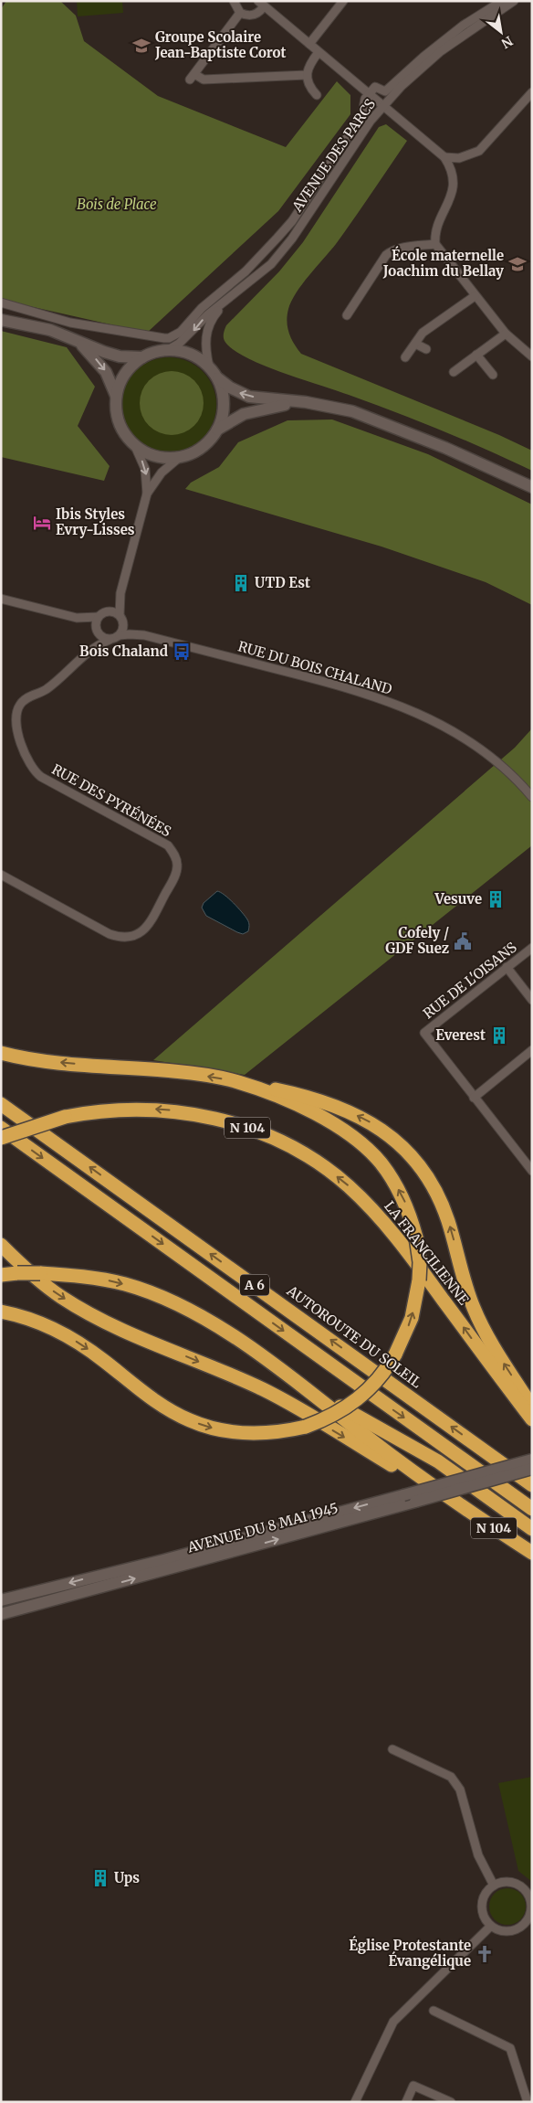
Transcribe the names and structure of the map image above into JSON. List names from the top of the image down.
{
  "streets": {
    "highway": [
      "N 104",
      "LA FRANCILIENNE",
      "A 6",
      "AUTOROUTE DU SOLEIL"
    ],
    "main road": ["AVENUE DU 8 MAI 1945"],
    "street": [
      "AVENUE DES PARCS",
      "RUE DU BOIS CHALAND",
      "RUE DES PYRÉNÉES",
      "RUE DE L'OISANS"
    ]
  },
  "parks": ["Bois de Place"],
  "places": {
    "school or university": ["Groupe Scolaire Jean-Baptiste Corot", "École maternelle Joachim du Bellay"],
    "hotel": ["Ibis Styles Evry-Lisses"],
    "building": [
      "UTD Est",
      "Vesuve",
      "Everest",
      "Ups"
    ],
    "bus stop": ["Bois Chaland"],
    "public building": ["Cofely / GDF Suez"],
    "church": ["Église Protestante Évangélique"]
  },
  "north": "bottom right"
}
